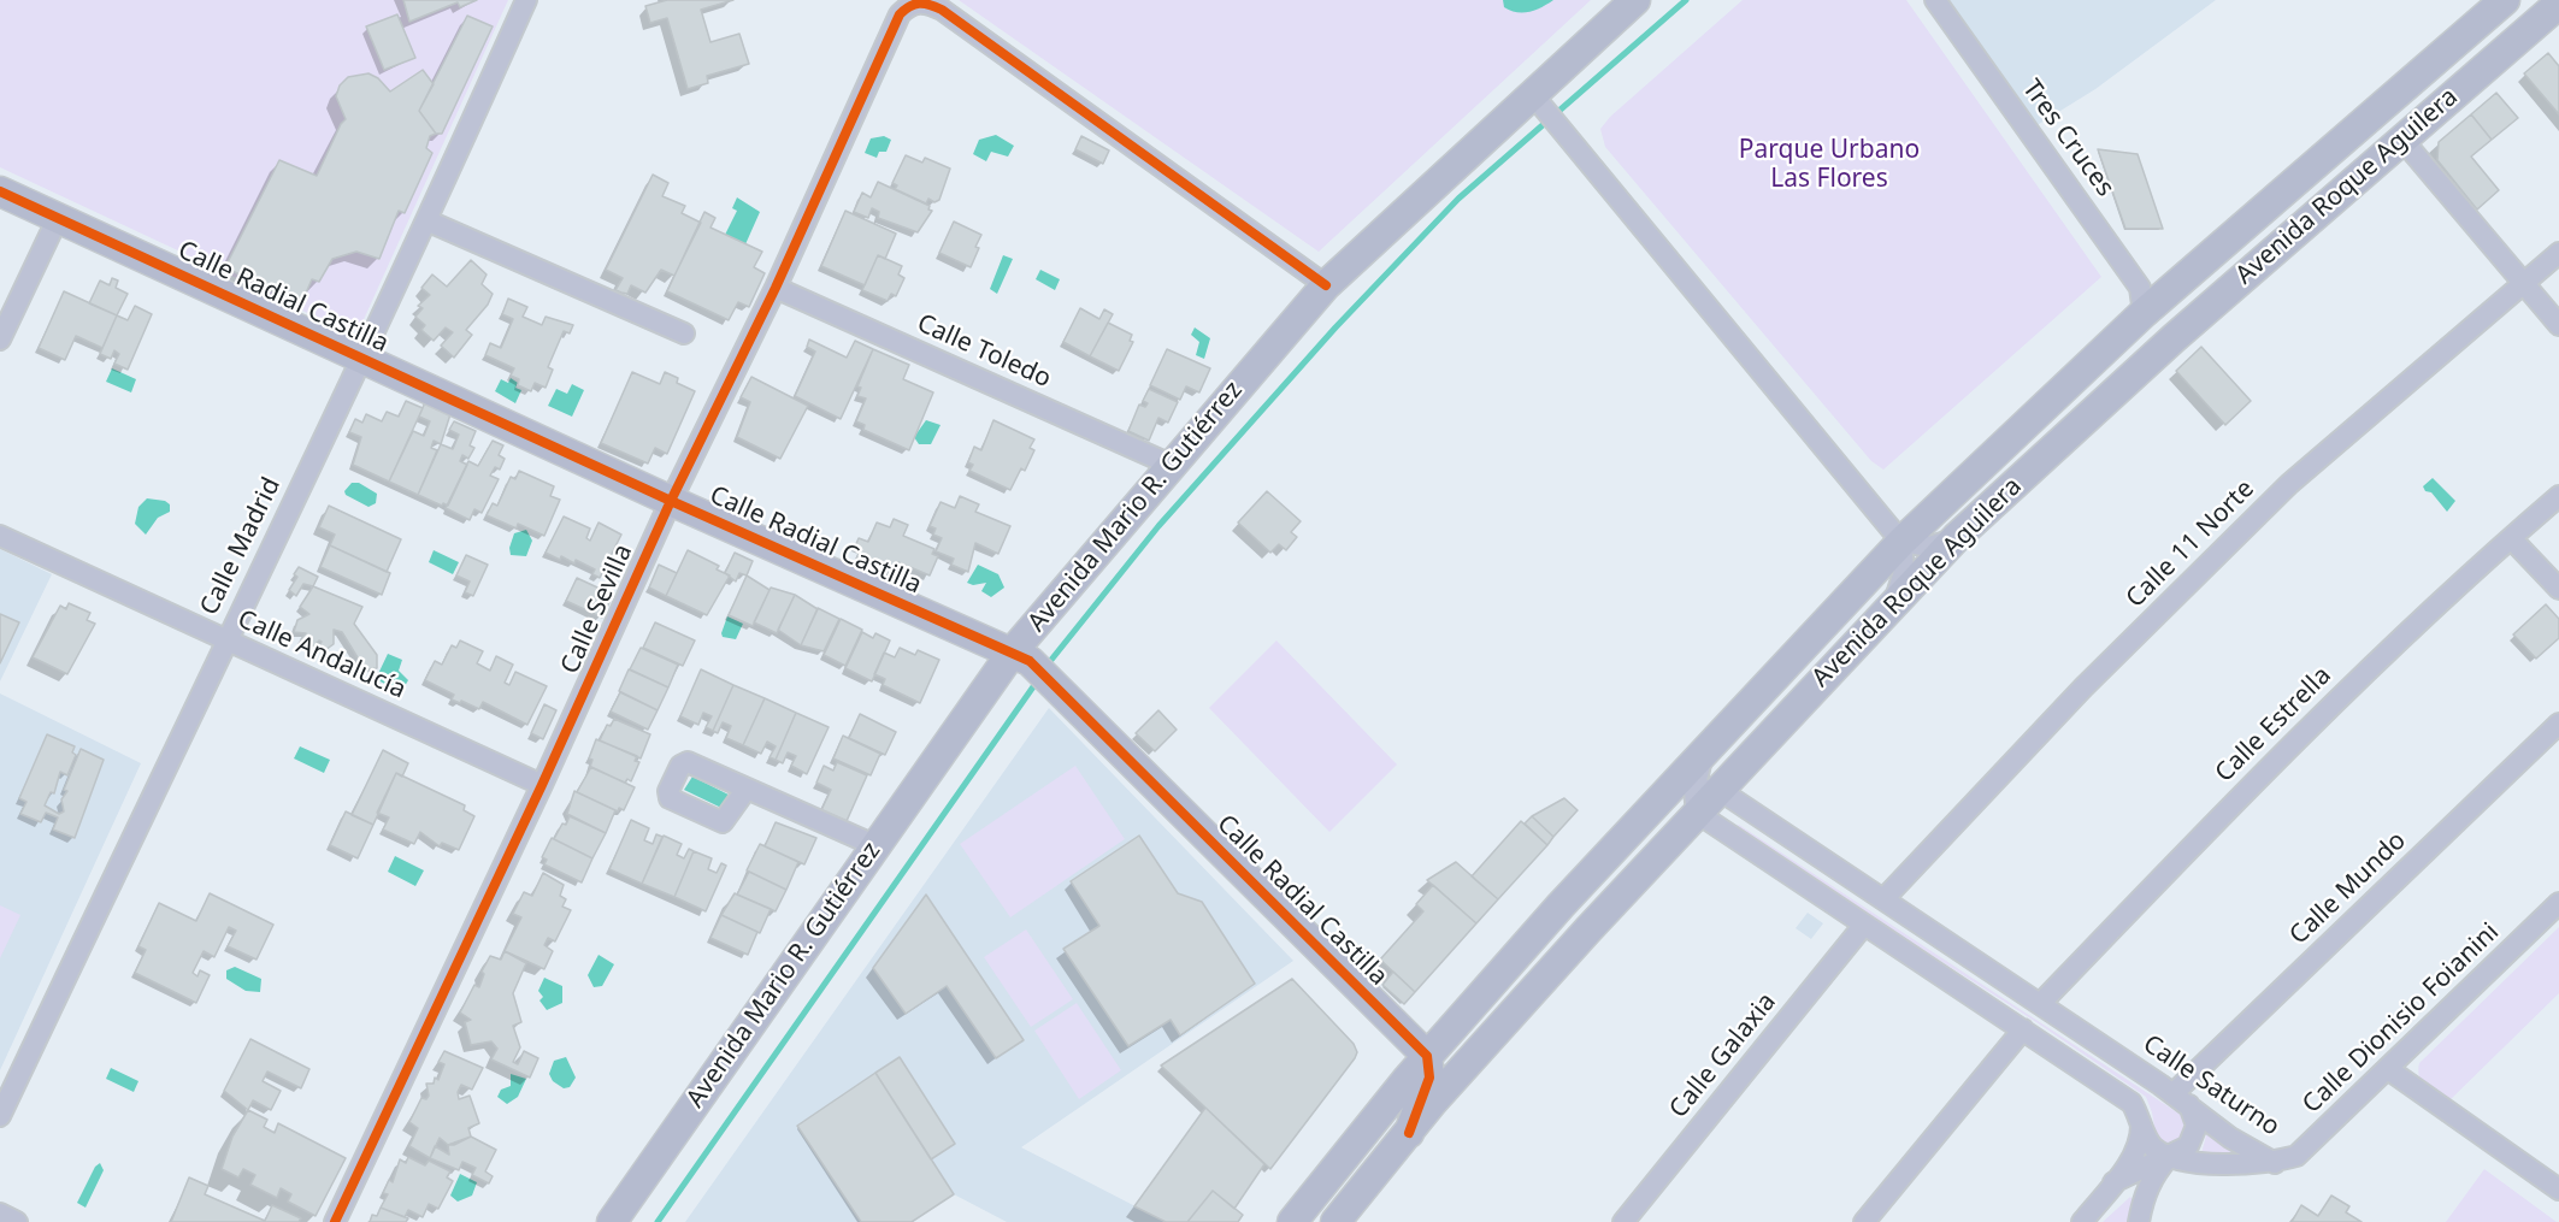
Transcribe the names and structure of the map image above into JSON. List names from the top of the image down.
{
  "streets": {
    "street": [
      "Tres Cruces",
      "Avenida Roque Aguilera",
      "Calle Radial Castilla",
      "Calle Toledo",
      "Avenida Mario R. Gutiérrez",
      "Calle 11 Norte",
      "Calle Madrid",
      "Calle Sevilla",
      "Calle Andalucía",
      "Calle Estrella",
      "Calle Mundo",
      "Calle Dionisio Foianini",
      "Calle Galaxia",
      "Calle Saturno"
    ]
  },
  "crossings": [
    ["Tres Cruces", "Avenida Roque Aguilera"],
    ["Avenida Roque Aguilera", "Calle Radial Castilla"],
    ["Avenida Roque Aguilera", "Calle Saturno"],
    ["Calle Radial Castilla", "Avenida Mario R. Gutiérrez"],
    ["Calle Radial Castilla", "Calle Madrid"],
    ["Calle Radial Castilla", "Calle Sevilla"],
    ["Calle Toledo", "Avenida Mario R. Gutiérrez"],
    ["Calle Toledo", "Calle Sevilla"],
    ["Avenida Mario R. Gutiérrez", "Calle Sevilla"],
    ["Calle 11 Norte", "Calle Saturno"],
    ["Calle Madrid", "Calle Andalucía"],
    ["Calle Sevilla", "Calle Andalucía"],
    ["Calle Estrella", "Calle Saturno"],
    ["Calle Mundo", "Calle Saturno"],
    ["Calle Dionisio Foianini", "Calle Saturno"]
  ],
  "parks": ["Parque Urbano Las Flores"]
}
